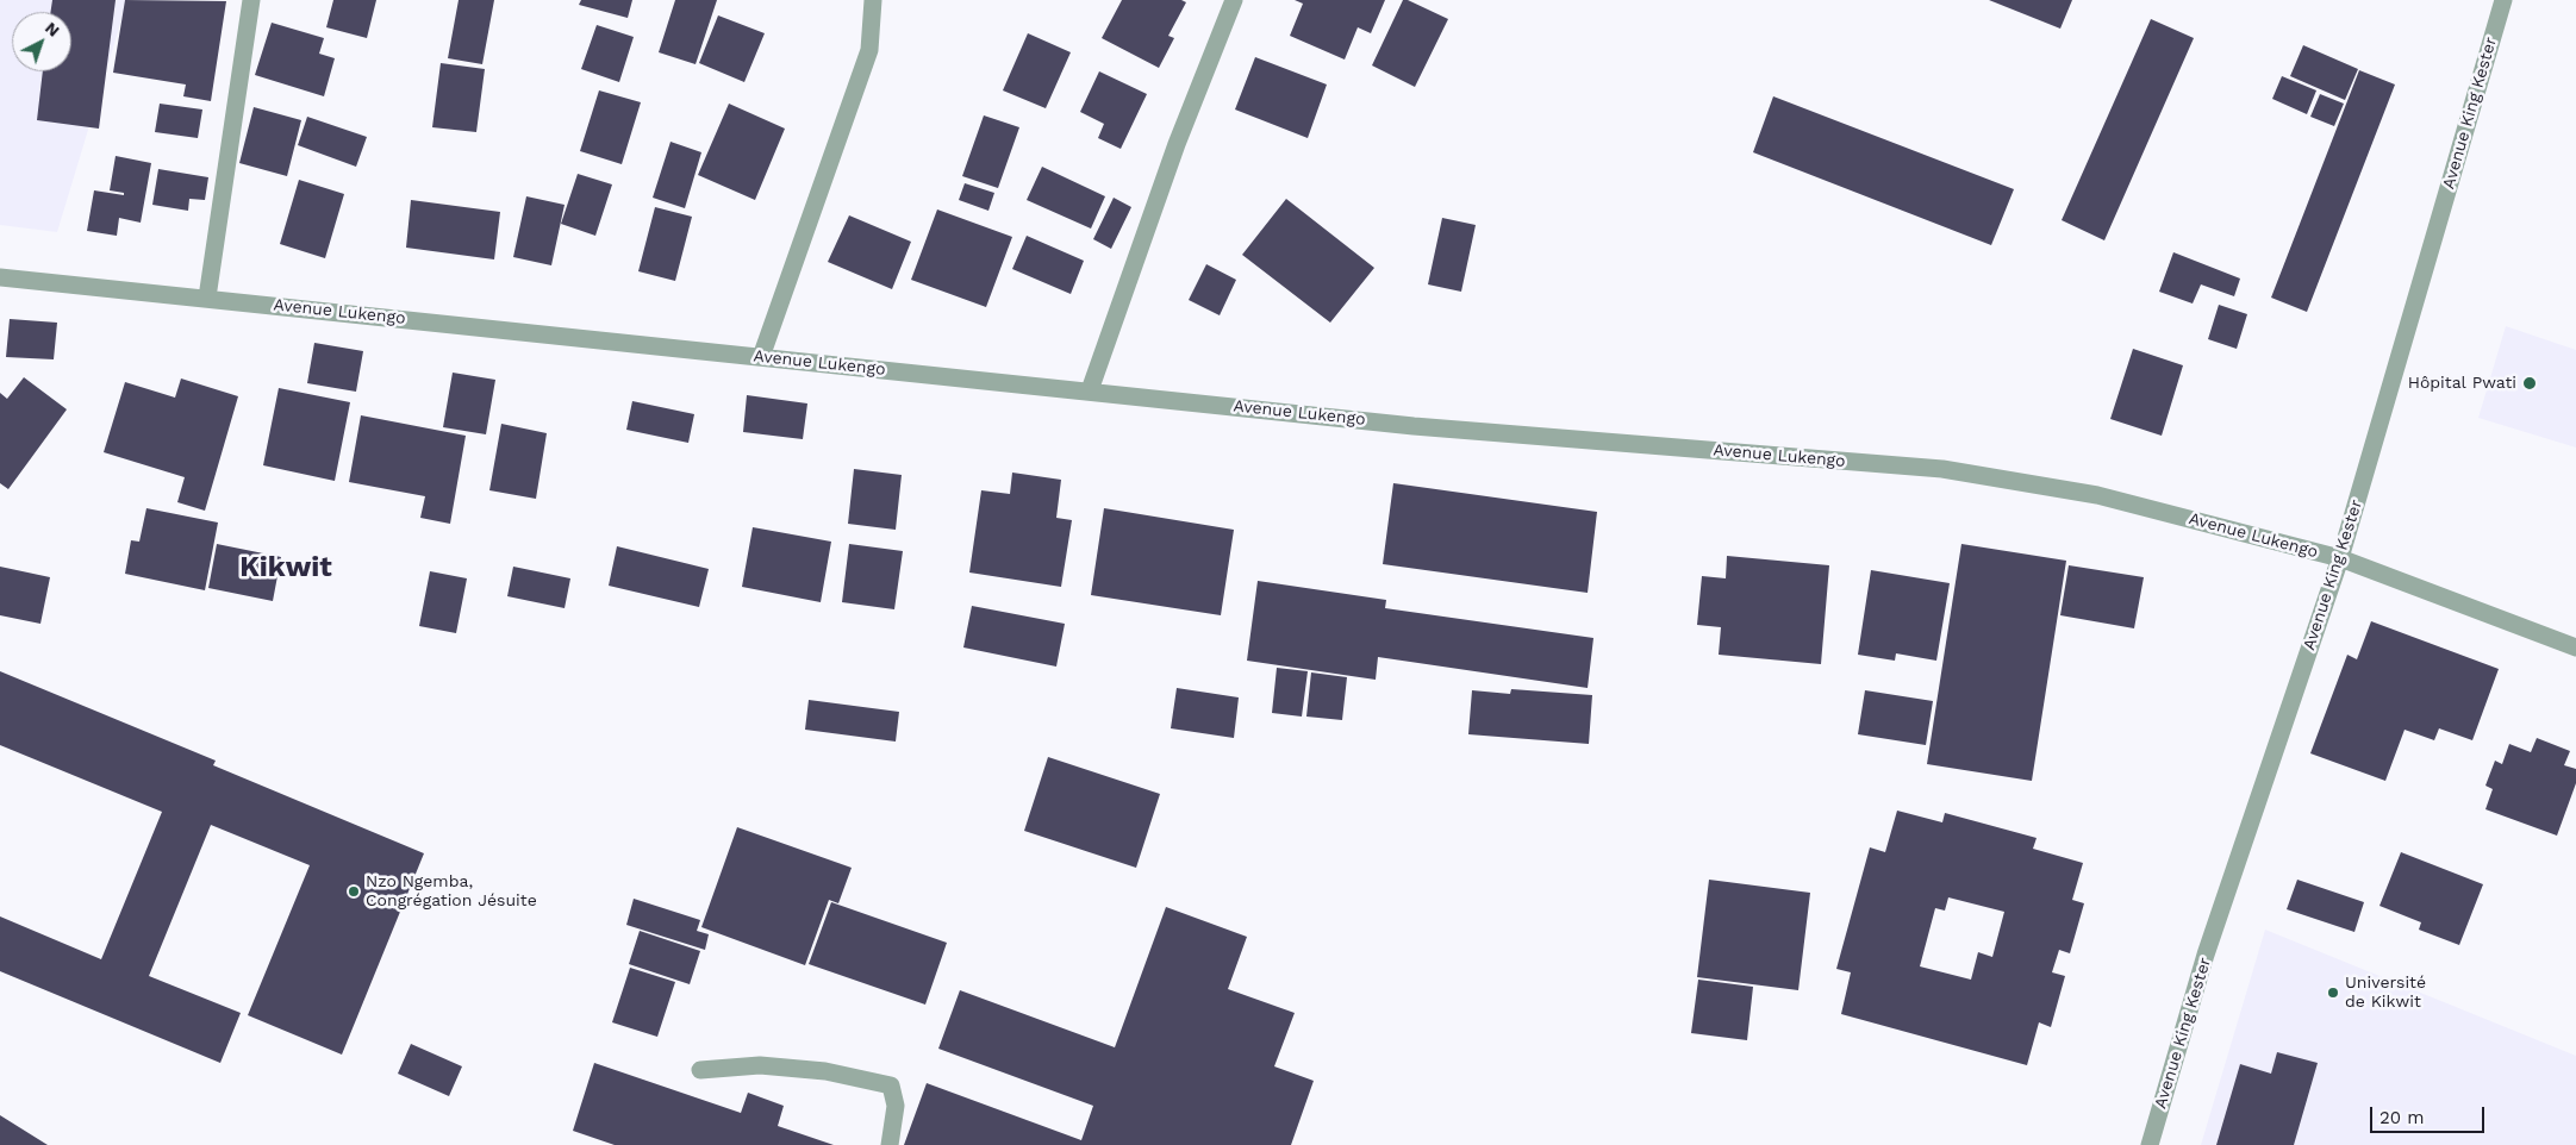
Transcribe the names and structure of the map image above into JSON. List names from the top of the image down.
{
  "streets": {
    "street": ["Avenue King Kester", "Avenue Lukengo"]
  },
  "crossings": [
    ["Avenue King Kester", "Avenue Lukengo"]
  ],
  "districts": ["Kikwit"],
  "places": ["Hôpital Pwati", "Nzo Ngemba, Congrégation Jésuite", "Université de Kikwit"],
  "scale_bar": "20 m",
  "north": "top right"
}
